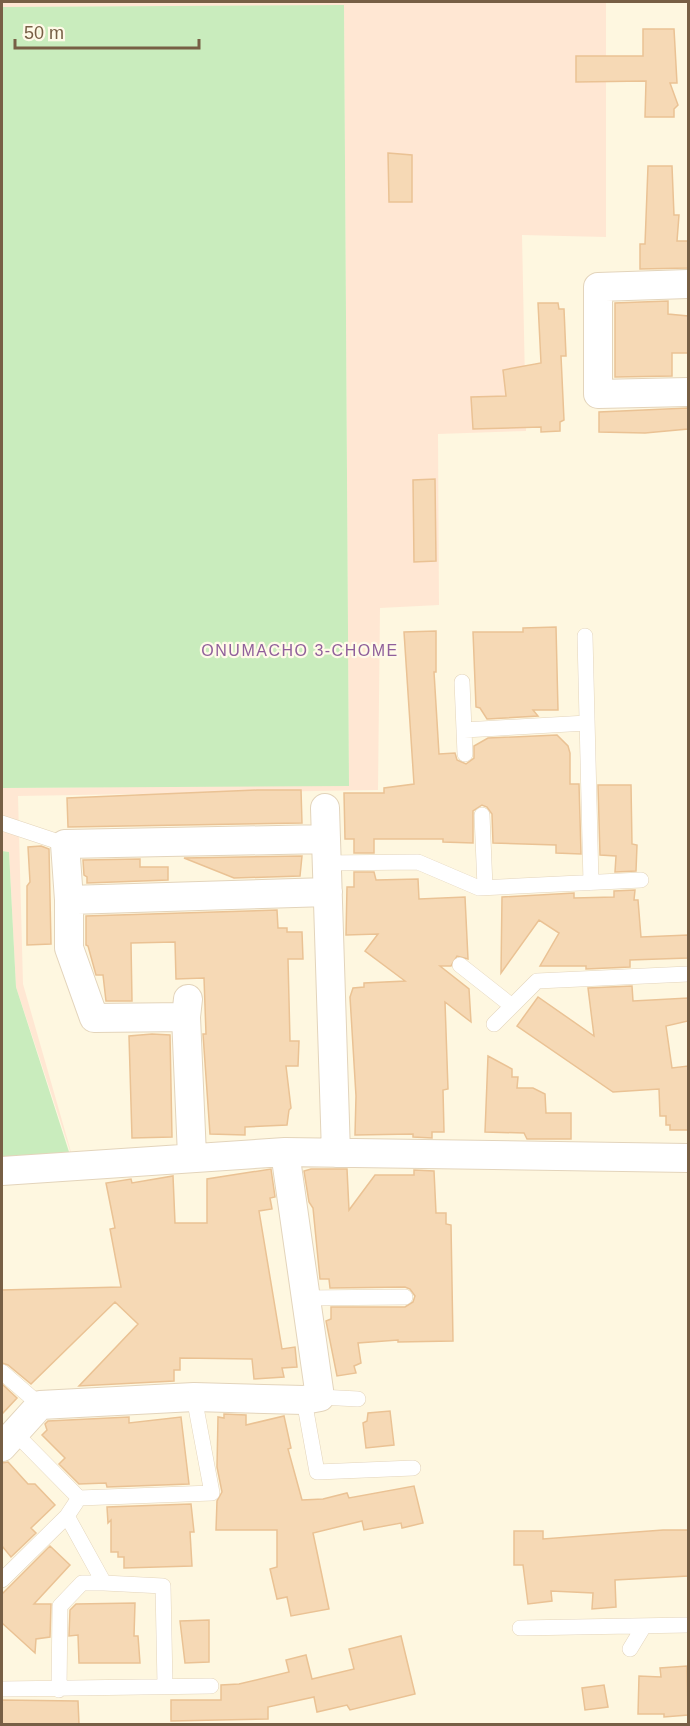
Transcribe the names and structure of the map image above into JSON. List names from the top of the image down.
{
  "districts": ["ONUMACHO 3-CHOME"],
  "scale_bar": "50 m"
}
